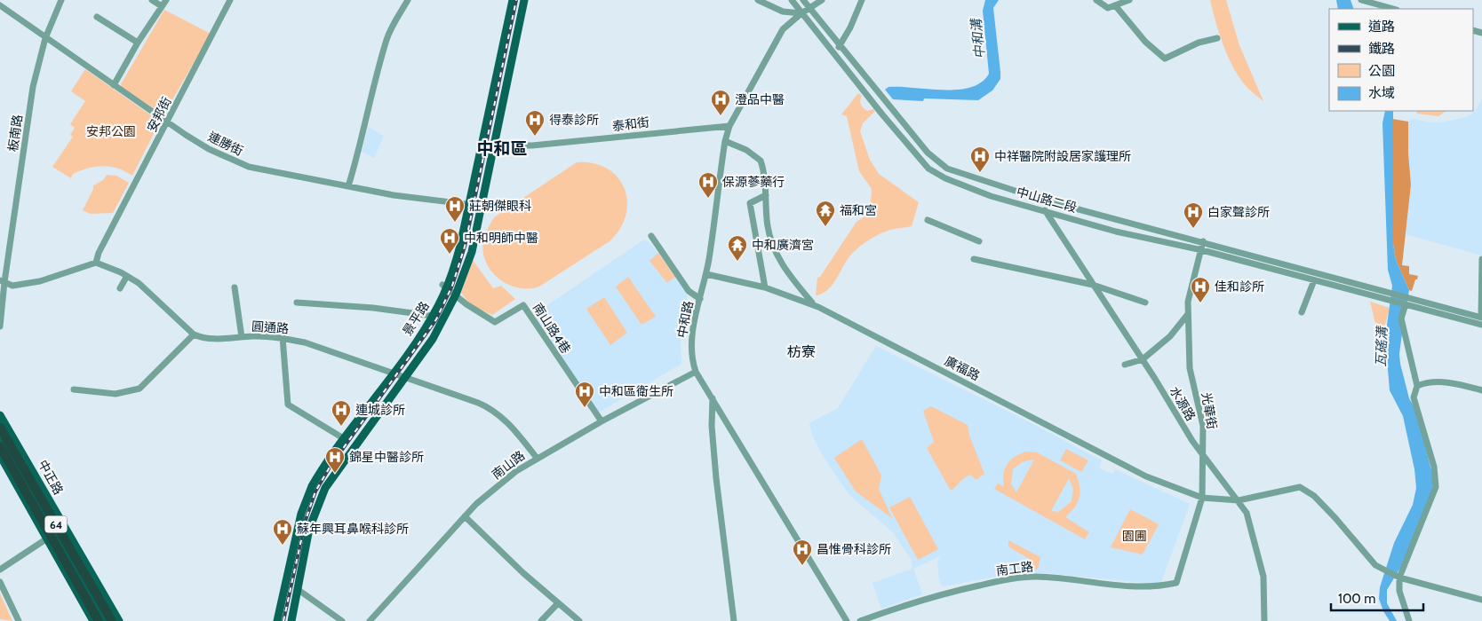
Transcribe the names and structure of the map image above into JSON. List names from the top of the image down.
{
  "streets": {
    "highway": ["64"],
    "main road": ["景平路", "中正路"],
    "street": [
      "安邦街",
      "泰和街",
      "板南路",
      "連勝街",
      "中山路二段",
      "中和路",
      "圓通路",
      "南山路4巷",
      "廣福路",
      "水源路",
      "光華街",
      "南山路",
      "南工路"
    ]
  },
  "crossings": [
    ["安邦街", "連勝街"],
    ["泰和街", "景平路"],
    ["泰和街", "中和路"],
    ["板南路", "連勝街"],
    ["連勝街", "景平路"],
    ["中山路二段", "中和路"],
    ["中山路二段", "水源路"],
    ["中山路二段", "光華街"],
    ["景平路", "圓通路"],
    ["景平路", "南山路4巷"],
    ["中和路", "廣福路"],
    ["中和路", "南山路"],
    ["圓通路", "南山路"],
    ["南山路4巷", "南山路"],
    ["廣福路", "水源路"],
    ["廣福路", "光華街"],
    ["水源路", "光華街"],
    ["光華街", "南工路"]
  ],
  "districts": ["中和區", "枋寮"],
  "water": ["中和溝", "瓦磘溝"],
  "parks": ["安邦公園", "園圃"],
  "places": {
    "hospital": [
      "澄品中醫",
      "得泰診所",
      "中祥醫院附設居家護理所",
      "保源蔘藥行",
      "莊朝傑眼科",
      "白家聲診所",
      "中和明師中醫",
      "佳和診所",
      "中和區衛生所",
      "連城診所",
      "錦星中醫診所",
      "蘇年興耳鼻喉科診所",
      "昌惟骨科診所"
    ],
    "temple": ["福和宮", "中和廣濟宮"]
  },
  "legend": [
    "道路",
    "鐵路",
    "公園",
    "水域"
  ],
  "scale_bar": "100 m"
}
